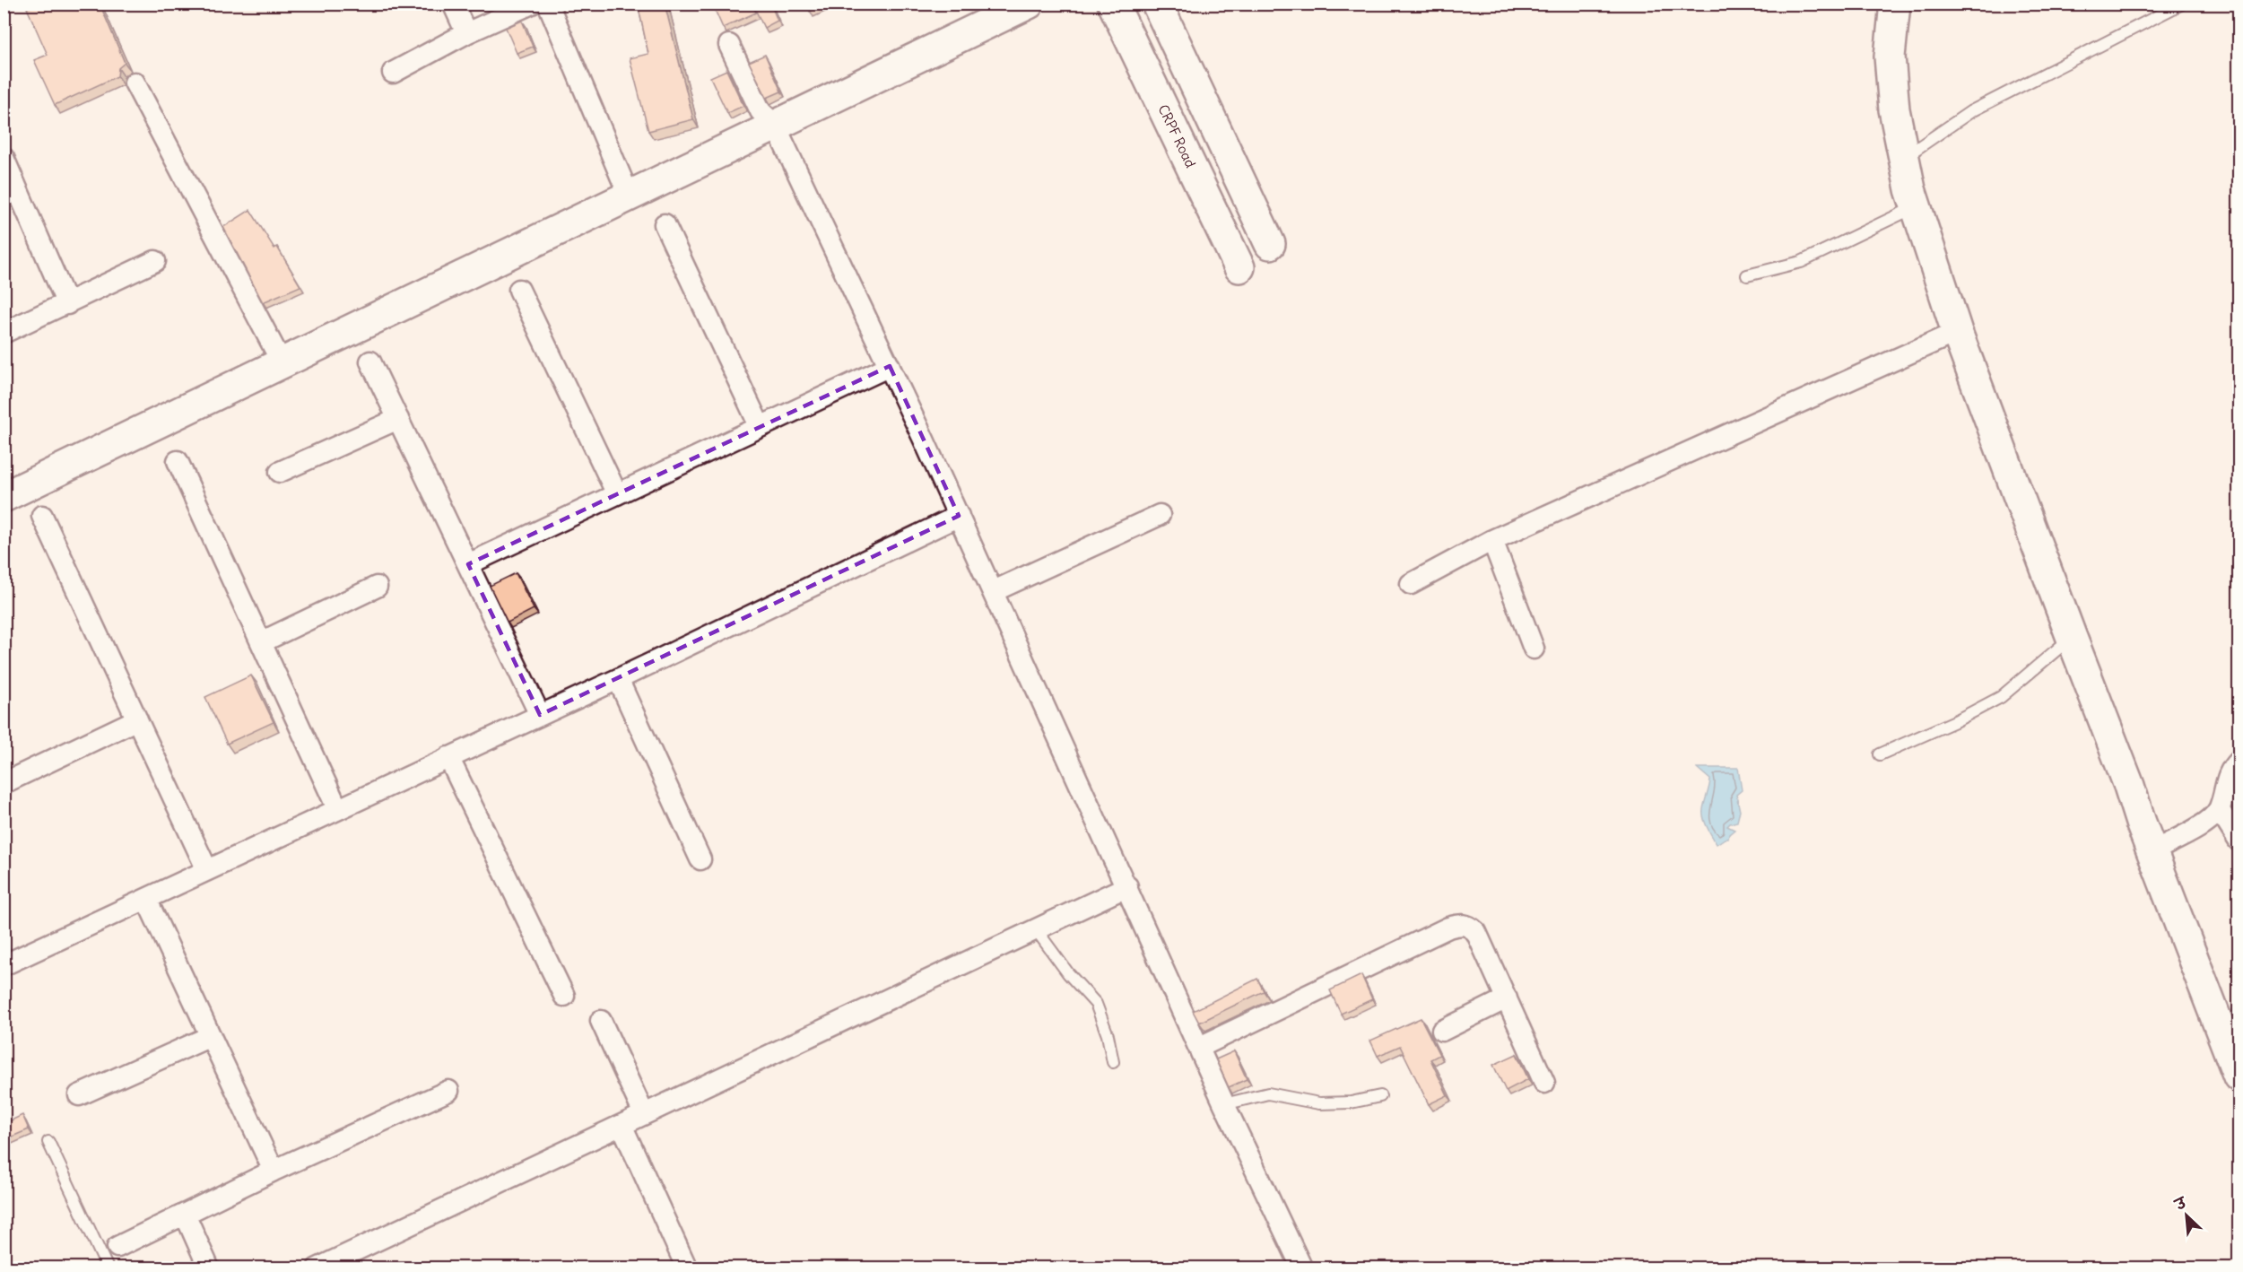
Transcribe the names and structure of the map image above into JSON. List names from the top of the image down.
{
  "streets": {
    "street": ["CRPF Road"]
  },
  "north": "top left"
}
